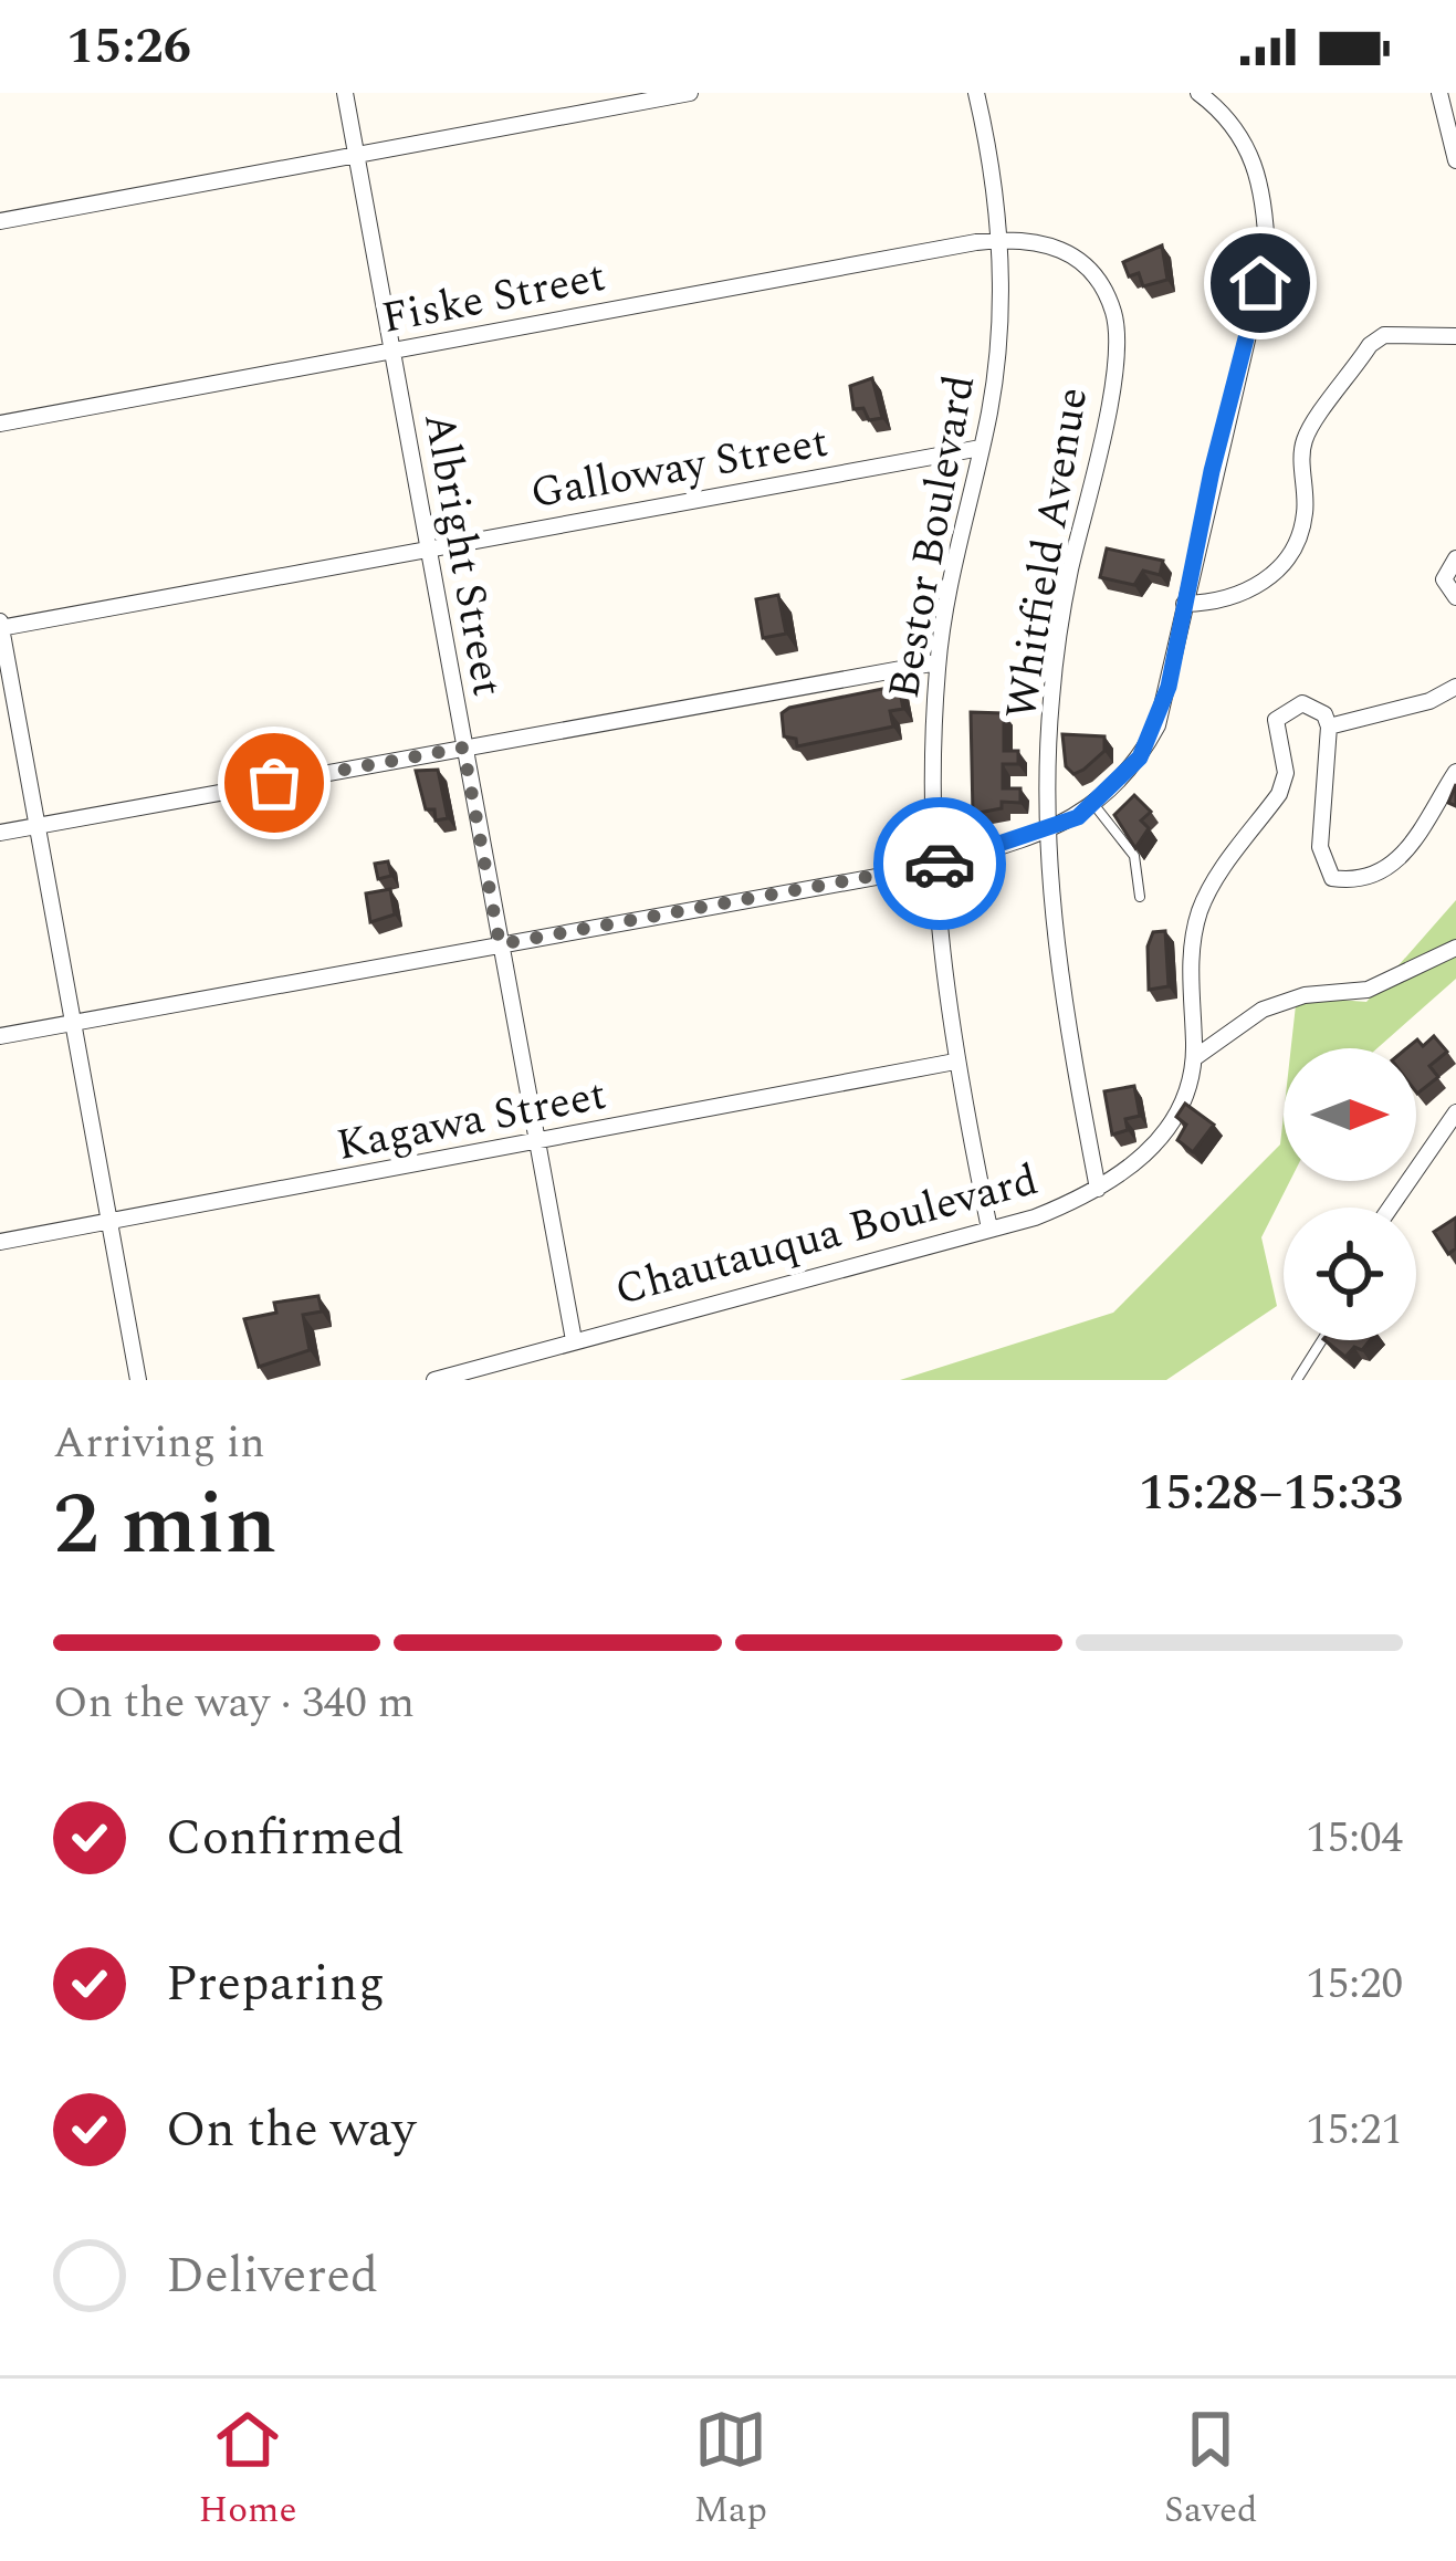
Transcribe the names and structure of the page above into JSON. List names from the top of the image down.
{
  "streets": {
    "street": [
      "Fiske Street",
      "Galloway Street",
      "Bestor Boulevard",
      "Whitfield Avenue",
      "Albright Street",
      "Kagawa Street",
      "Chautauqua Boulevard"
    ]
  },
  "crossings": [
    ["Fiske Street", "Bestor Boulevard"],
    ["Fiske Street", "Whitfield Avenue"],
    ["Fiske Street", "Albright Street"],
    ["Galloway Street", "Bestor Boulevard"],
    ["Galloway Street", "Albright Street"],
    ["Bestor Boulevard", "Whitfield Avenue"],
    ["Bestor Boulevard", "Kagawa Street"],
    ["Bestor Boulevard", "Chautauqua Boulevard"],
    ["Whitfield Avenue", "Chautauqua Boulevard"],
    ["Albright Street", "Kagawa Street"],
    ["Albright Street", "Chautauqua Boulevard"]
  ],
  "north": "right",
  "page": {
    "status": "15:26",
    "heading": ["2 min", "Arriving in", "15:28–15:33"],
    "bar": "On the way · 340 m",
    "list": [
      ["Confirmed", "15:04"],
      ["Preparing", "15:20"],
      ["On the way", "15:21"],
      "Delivered"
    ],
    "tabs": ["Home", "Map", "Saved"]
  }
}
